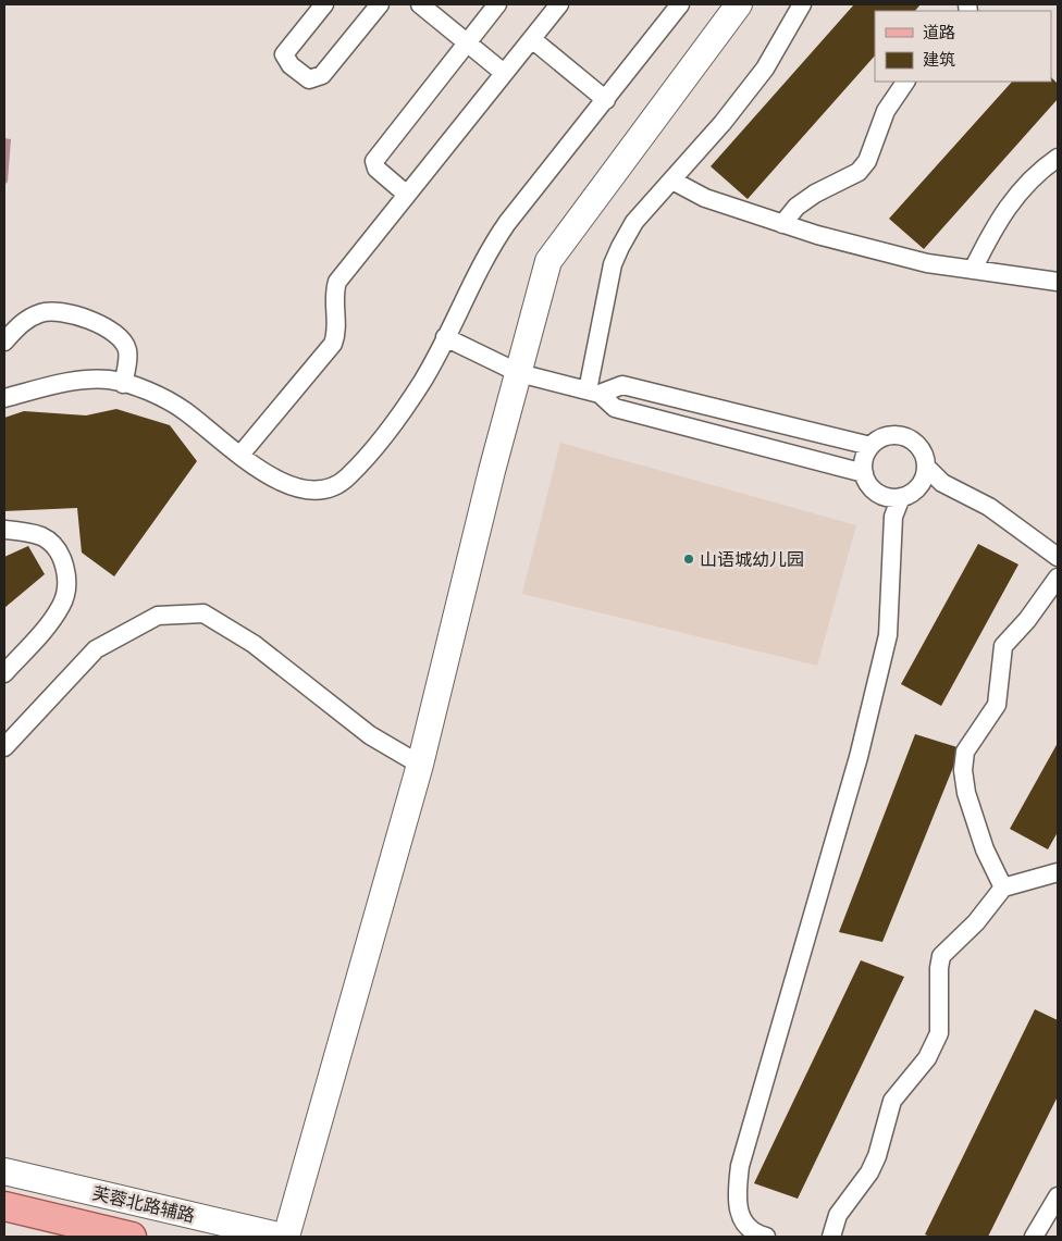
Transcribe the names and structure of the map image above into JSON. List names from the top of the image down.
{
  "streets": {
    "main road": ["芙蓉北路辅路"]
  },
  "places": ["山语城幼儿园"],
  "legend": ["道路", "建筑"]
}
